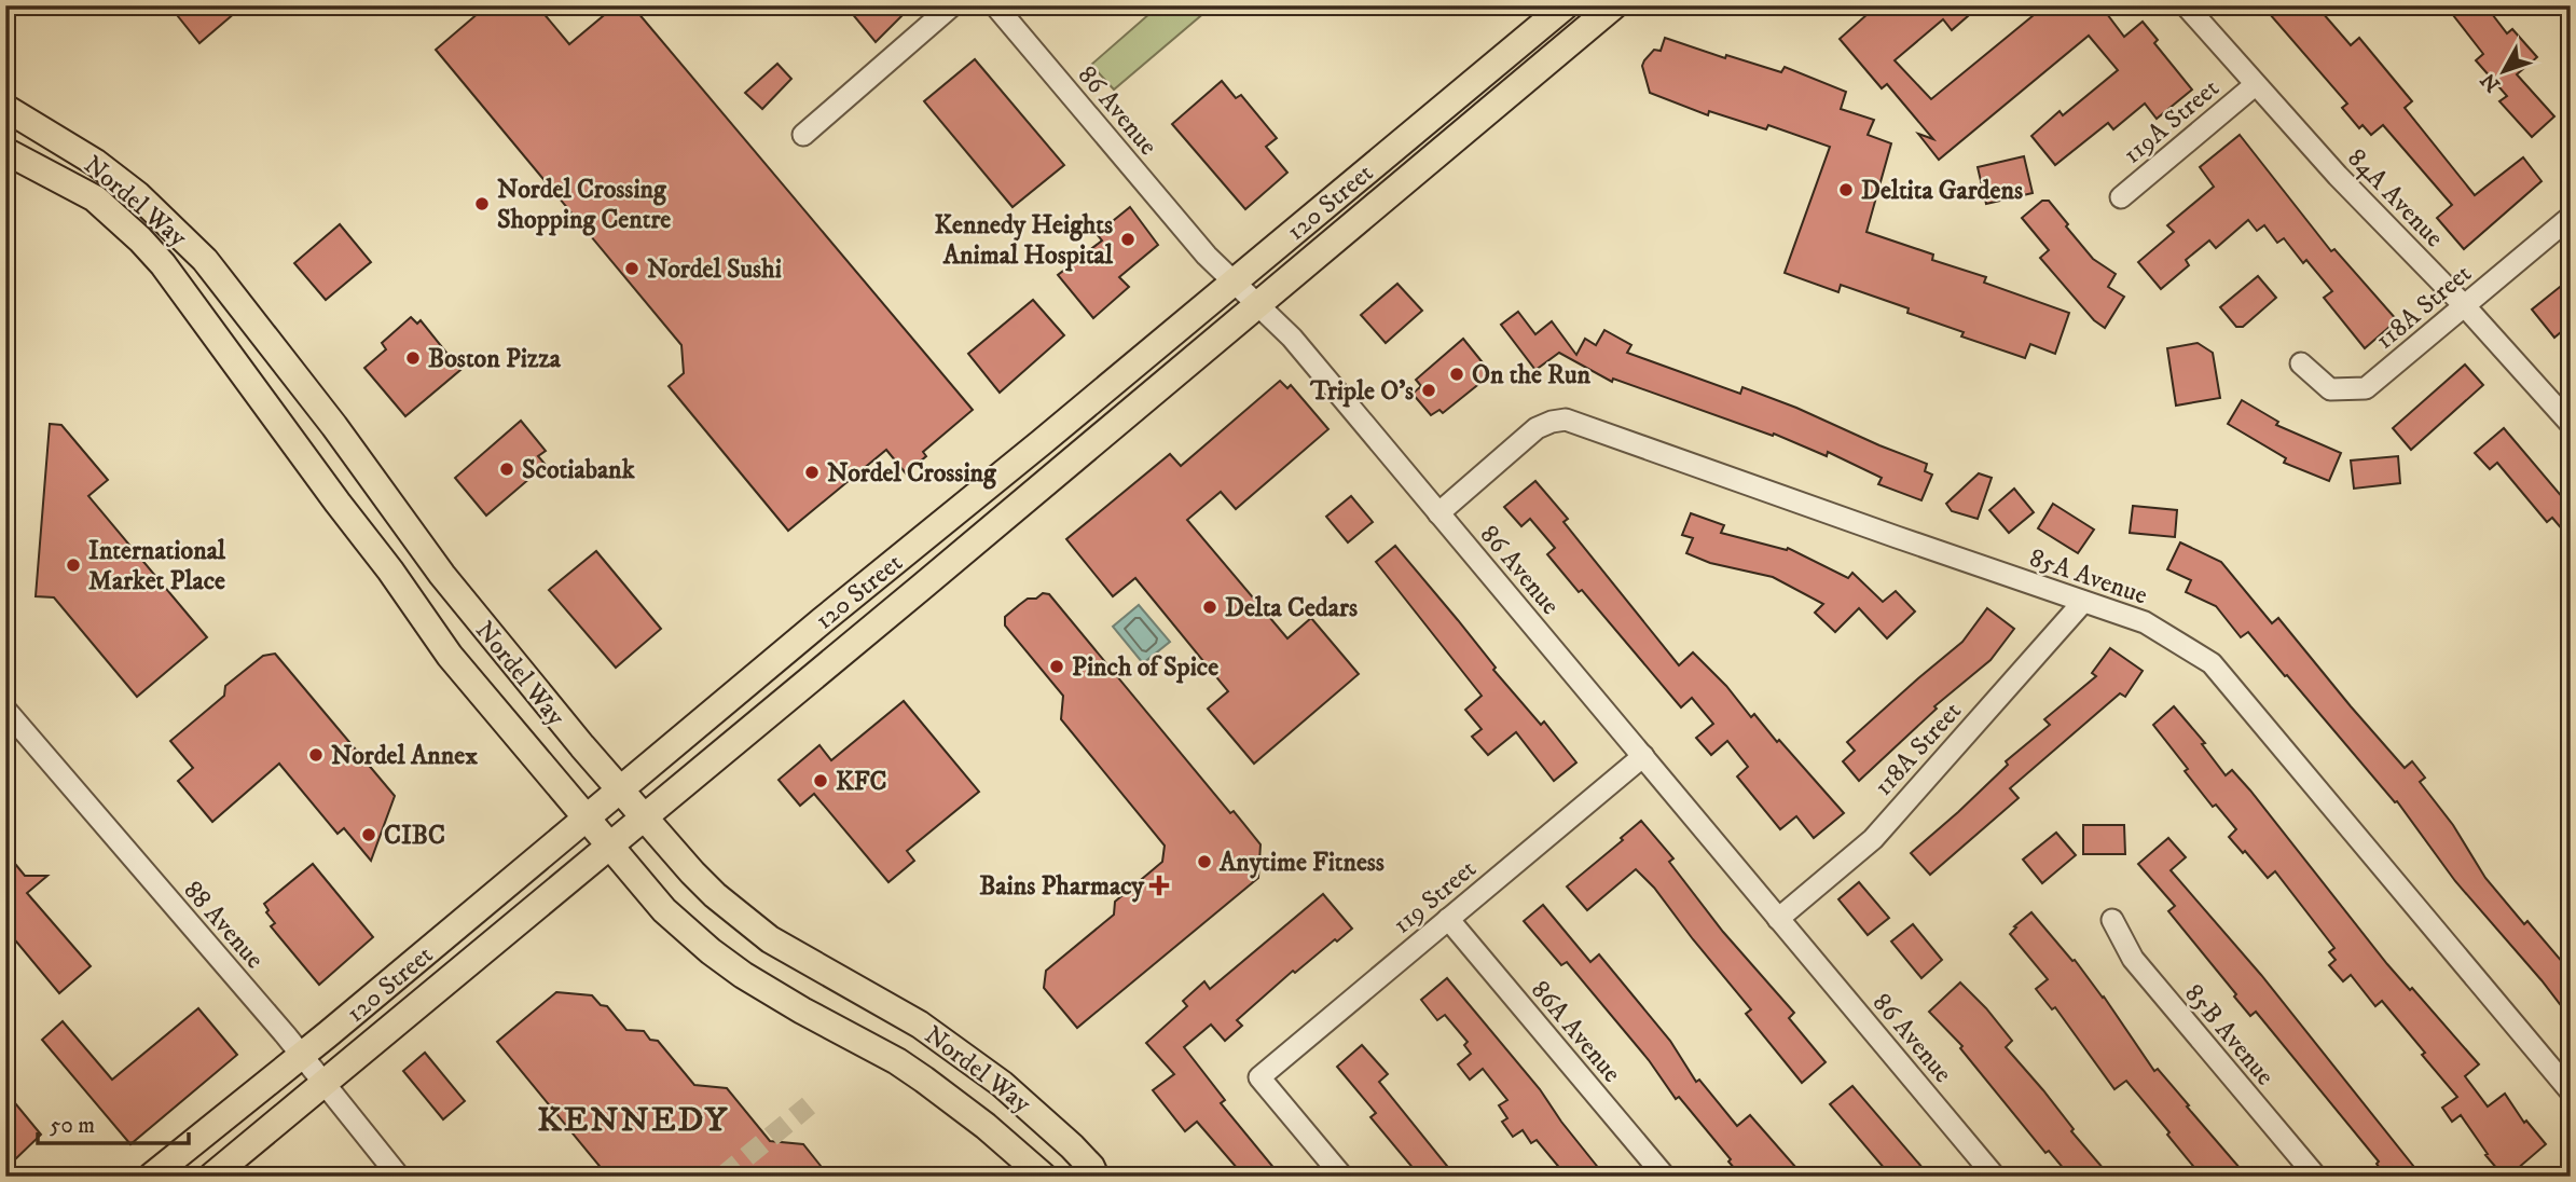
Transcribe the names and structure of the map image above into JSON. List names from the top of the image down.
{
  "streets": {
    "main road": ["Nordel Way", "120 Street"],
    "street": [
      "86 Avenue",
      "119A Street",
      "84A Avenue",
      "118A Street",
      "85A Avenue",
      "119 Street",
      "88 Avenue",
      "86A Avenue",
      "85B Avenue"
    ]
  },
  "crossings": [
    ["86 Avenue", "120 Street"],
    ["86 Avenue", "118A Street"],
    ["86 Avenue", "85A Avenue"],
    ["86 Avenue", "119 Street"],
    ["119A Street", "84A Avenue"],
    ["84A Avenue", "118A Street"],
    ["Nordel Way", "120 Street"],
    ["120 Street", "88 Avenue"],
    ["118A Street", "85A Avenue"],
    ["119 Street", "86A Avenue"]
  ],
  "districts": ["KENNEDY"],
  "places": {
    "other": [
      "Deltita Gardens",
      "Nordel Crossing Shopping Centre",
      "Kennedy Heights Animal Hospital",
      "Nordel Sushi",
      "Boston Pizza",
      "On the Run",
      "Triple O's",
      "Scotiabank",
      "Nordel Crossing",
      "International Market Place",
      "Delta Cedars",
      "Pinch of Spice",
      "Nordel Annex",
      "KFC",
      "CIBC",
      "Anytime Fitness"
    ],
    "health": ["Bains Pharmacy"]
  },
  "scale_bar": "50 m",
  "north": "bottom left"
}
